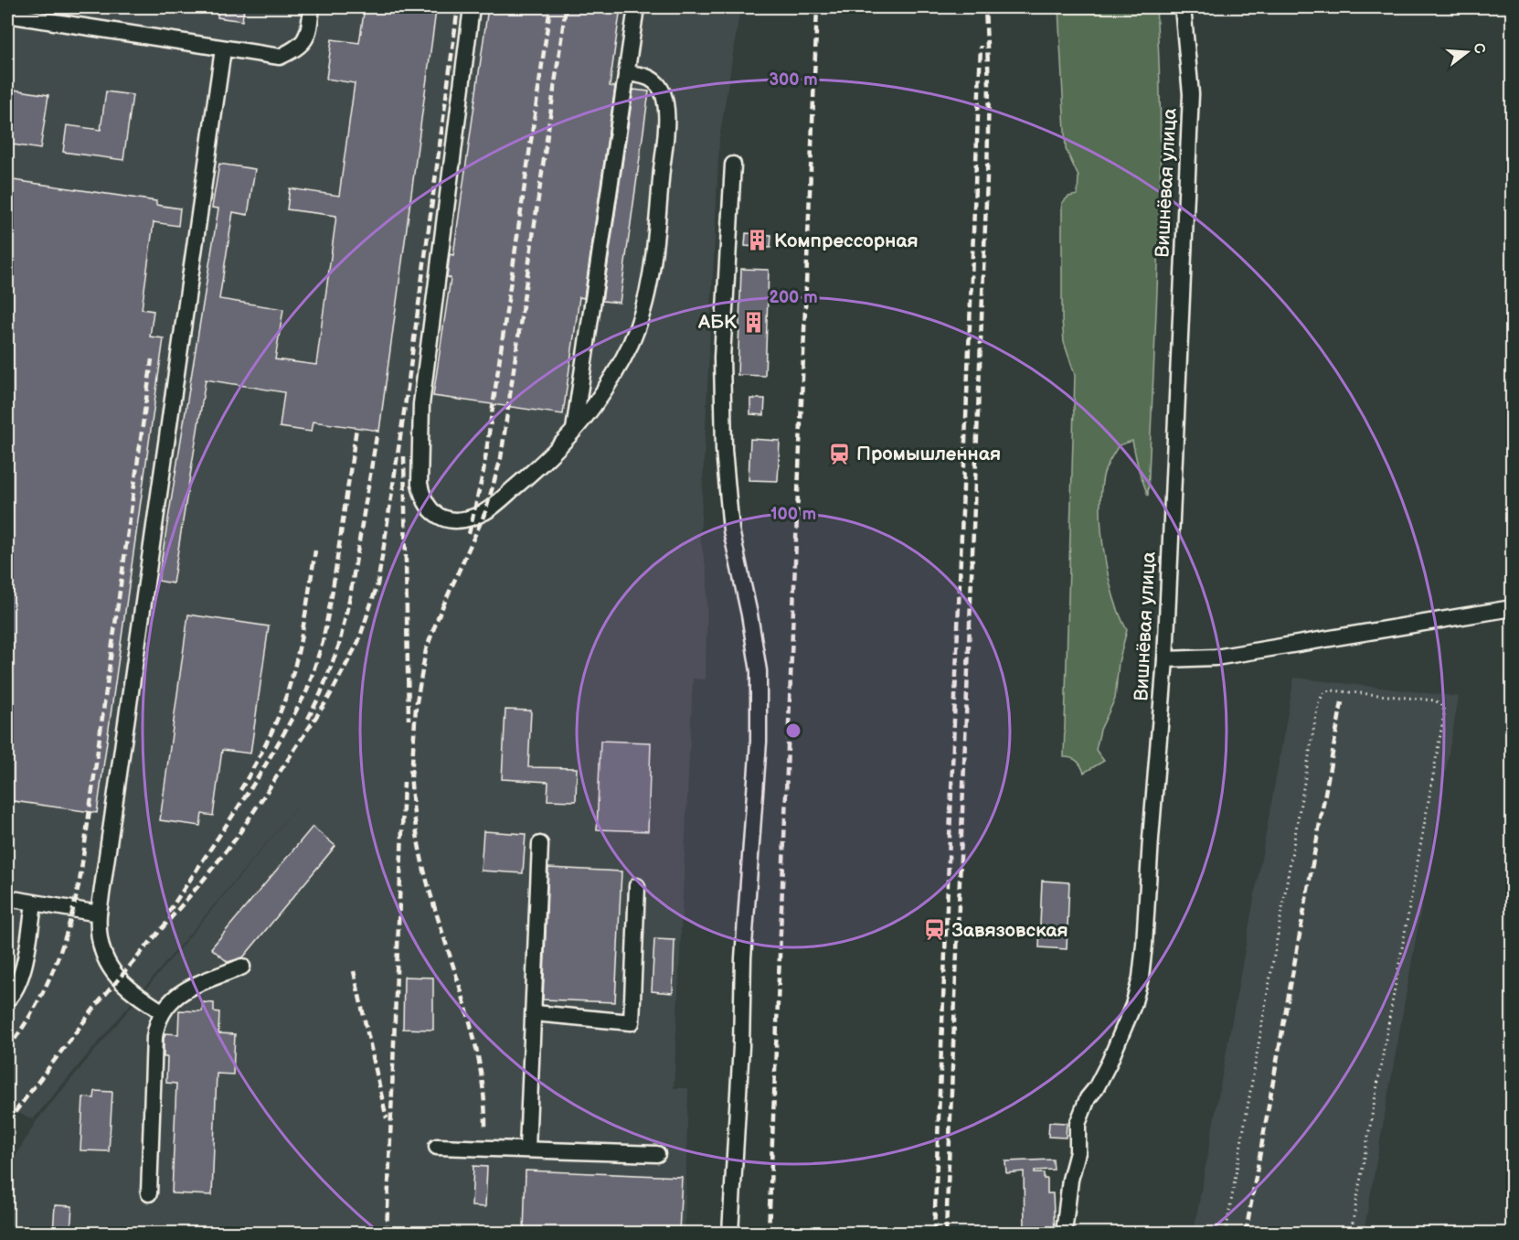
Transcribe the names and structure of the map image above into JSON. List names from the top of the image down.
{
  "streets": {
    "street": ["Вишнёвая улица"]
  },
  "places": {
    "building": ["Компрессорная", "АБК"],
    "station": ["Промышленная", "Завязовская"]
  },
  "north": "right",
  "rings": ["300 m", "200 m", "100 m"]
}
